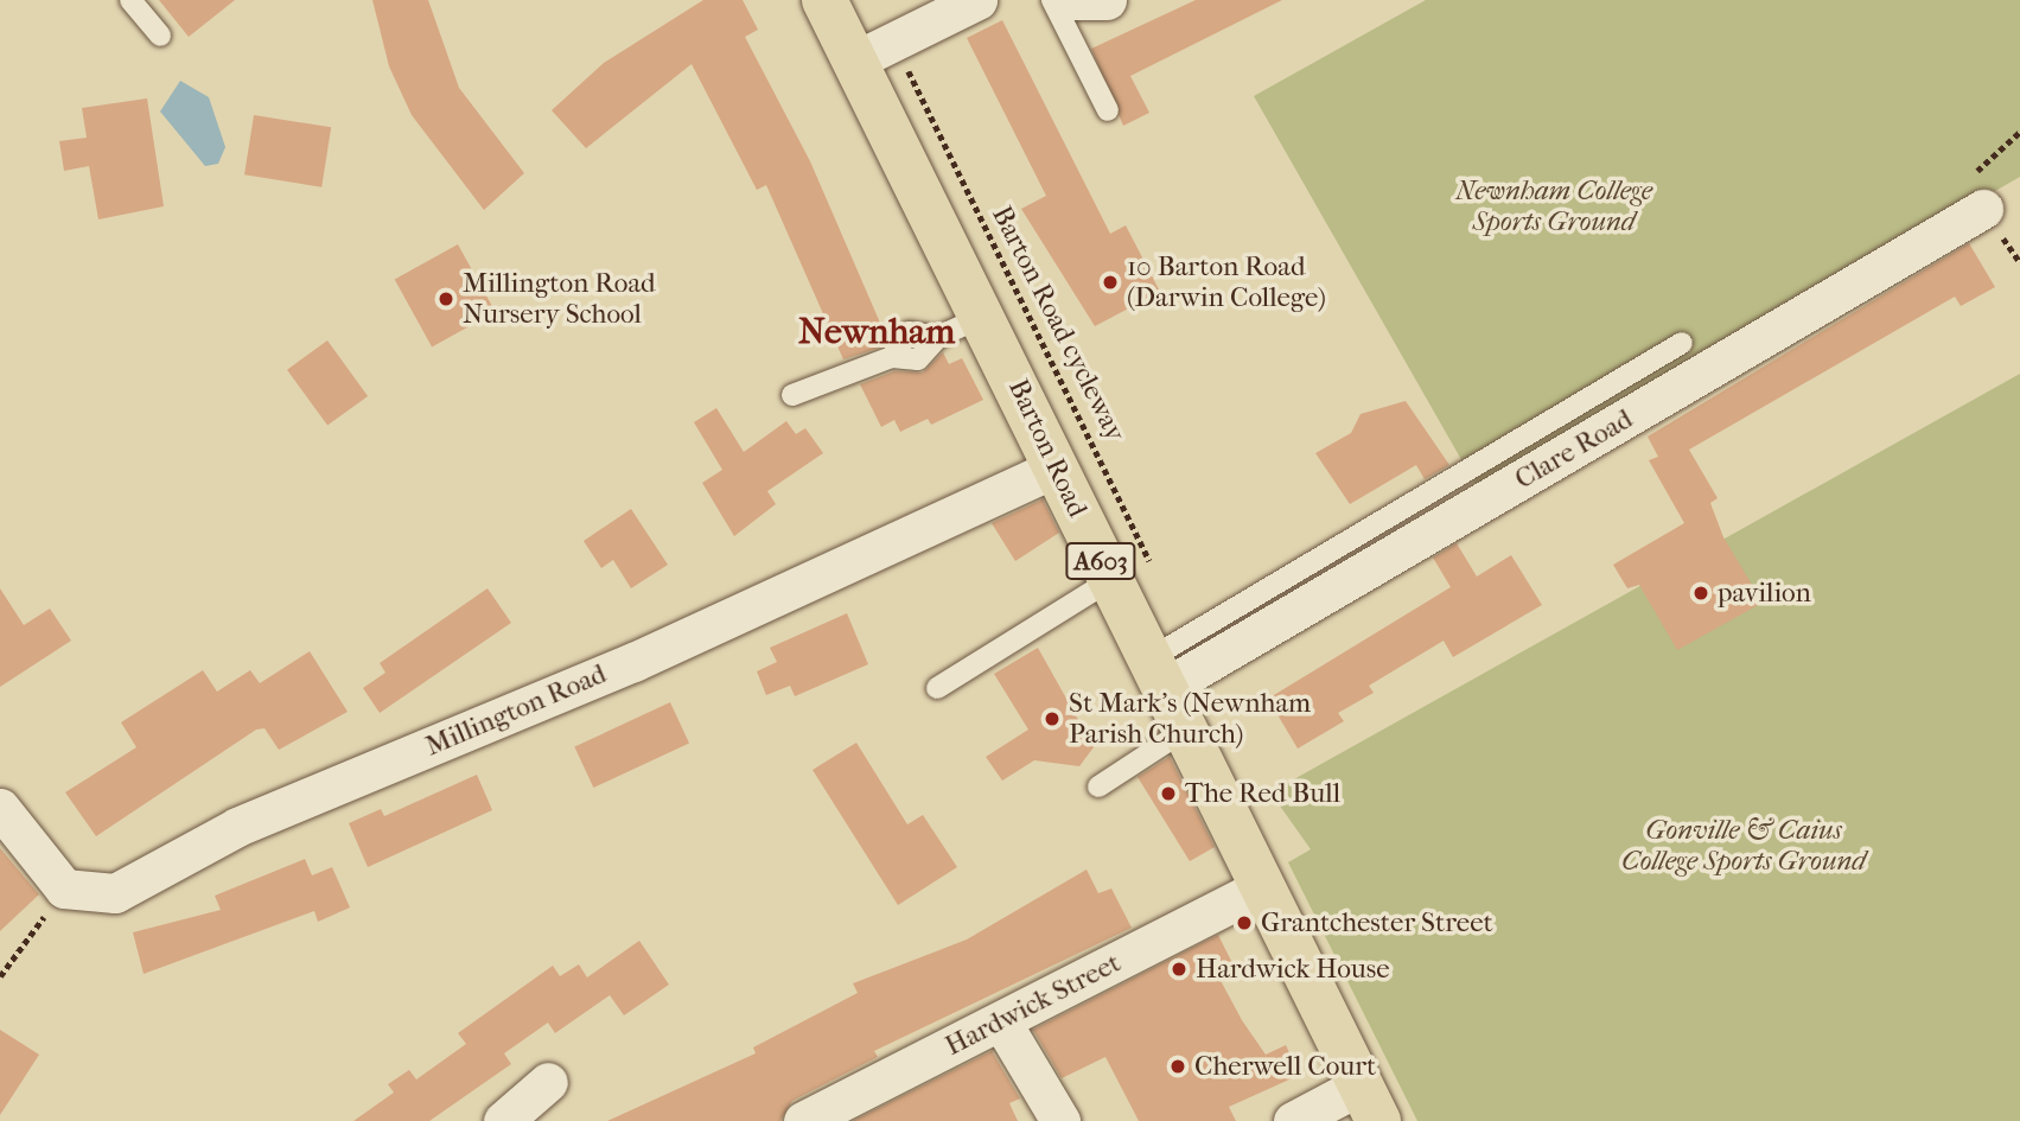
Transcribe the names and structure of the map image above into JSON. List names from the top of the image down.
{
  "streets": {
    "main road": ["Barton Road", "A603"],
    "street": ["Clare Road", "Millington Road", "Hardwick Street"],
    "path": ["Barton Road cycleway"]
  },
  "crossings": [
    ["Barton Road cycleway", "Barton Road"],
    ["Barton Road", "Clare Road"],
    ["Barton Road", "Millington Road"],
    ["Barton Road", "Hardwick Street"]
  ],
  "districts": ["Newnham"],
  "parks": ["Newnham College Sports Ground", "Gonville & Caius College Sports Ground"],
  "places": [
    "10 Barton Road (Darwin College)",
    "Millington Road Nursery School",
    "pavilion",
    "St Mark's (Newnham Parish Church)",
    "The Red Bull",
    "Grantchester Street",
    "Hardwick House",
    "Cherwell Court"
  ]
}
